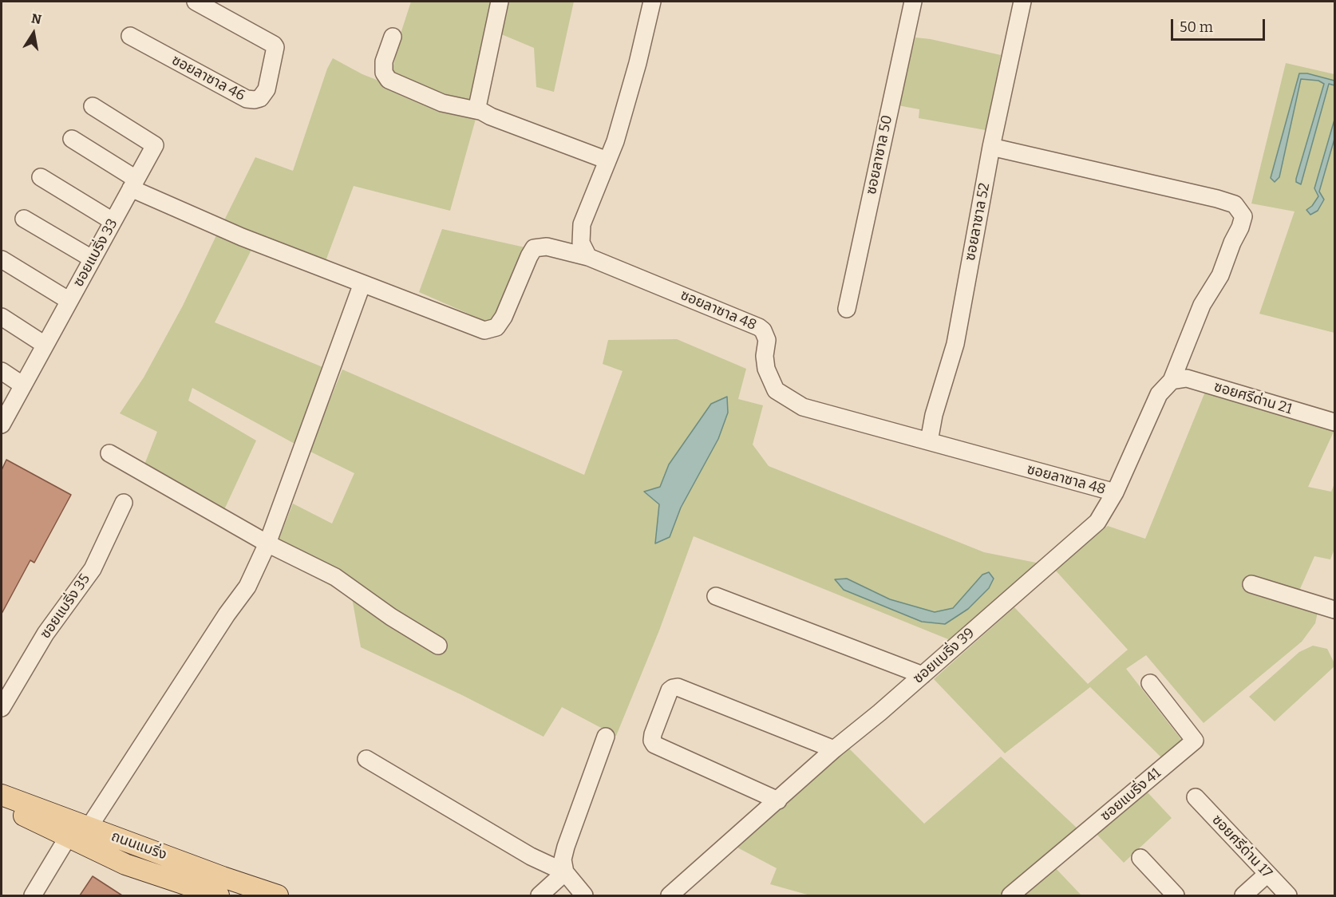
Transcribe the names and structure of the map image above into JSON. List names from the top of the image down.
{
  "streets": {
    "main road": ["ถนนแบริ่ง"],
    "street": [
      "ซอยลาซาล 46",
      "ซอยลาซาล 50",
      "ซอยลาซาล 52",
      "ซอยแบริ่ง 33",
      "ซอยลาซาล 48",
      "ซอยศรีด่าน 21",
      "ซอยแบริ่ง 35",
      "ซอยแบริ่ง 39",
      "ซอยแบริ่ง 41",
      "ซอยศรีด่าน 17"
    ]
  },
  "crossings": [
    ["ซอยลาซาล 52", "ซอยลาซาล 48"],
    ["ซอยลาซาล 52", "ซอยแบริ่ง 39"],
    ["ซอยลาซาล 48", "ซอยแบริ่ง 39"],
    ["ซอยศรีด่าน 21", "ซอยแบริ่ง 39"]
  ],
  "scale_bar": "50 m",
  "north": "top"
}
